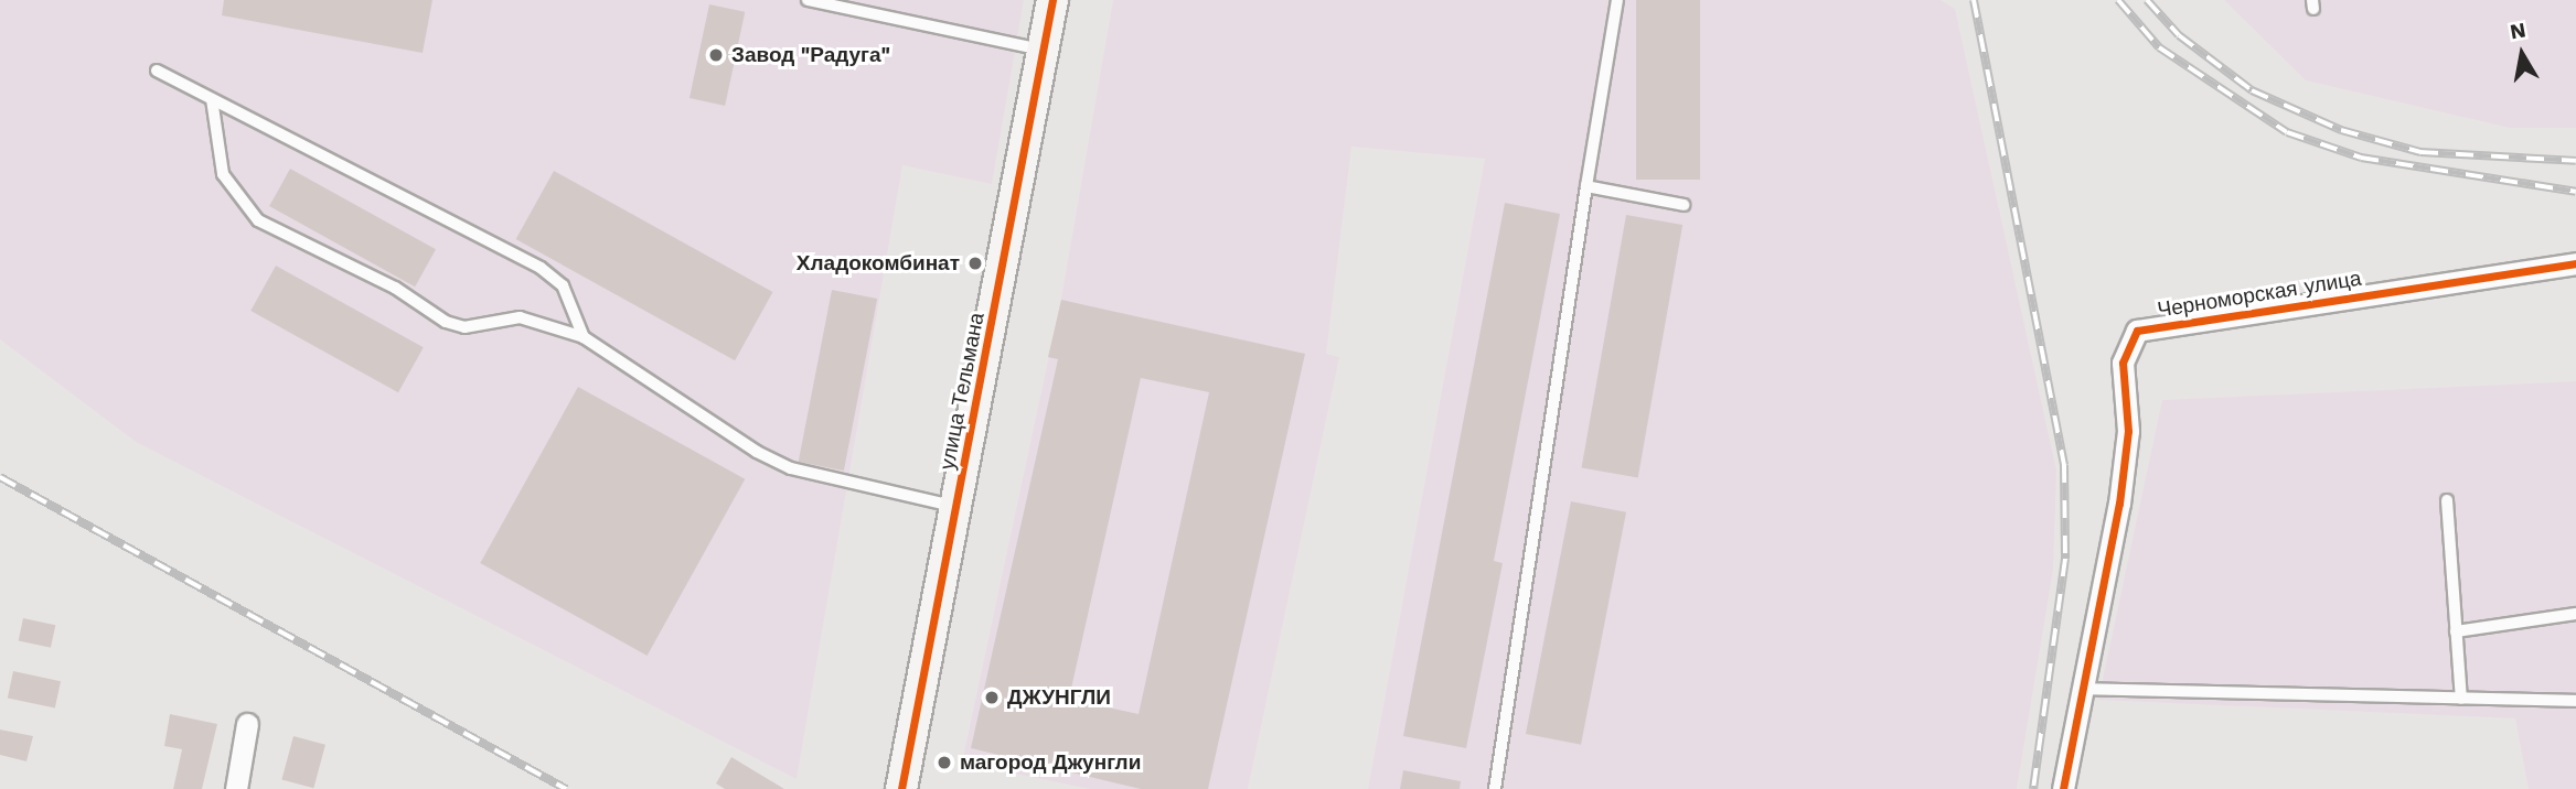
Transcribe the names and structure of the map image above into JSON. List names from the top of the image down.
{
  "streets": {
    "street": ["Черноморская улица", "улица Тельмана"]
  },
  "places": [
    "Завод \"Радуга\"",
    "Хладокомбинат",
    "ДЖУНГЛИ",
    "магород Джунгли"
  ],
  "north": "top"
}
